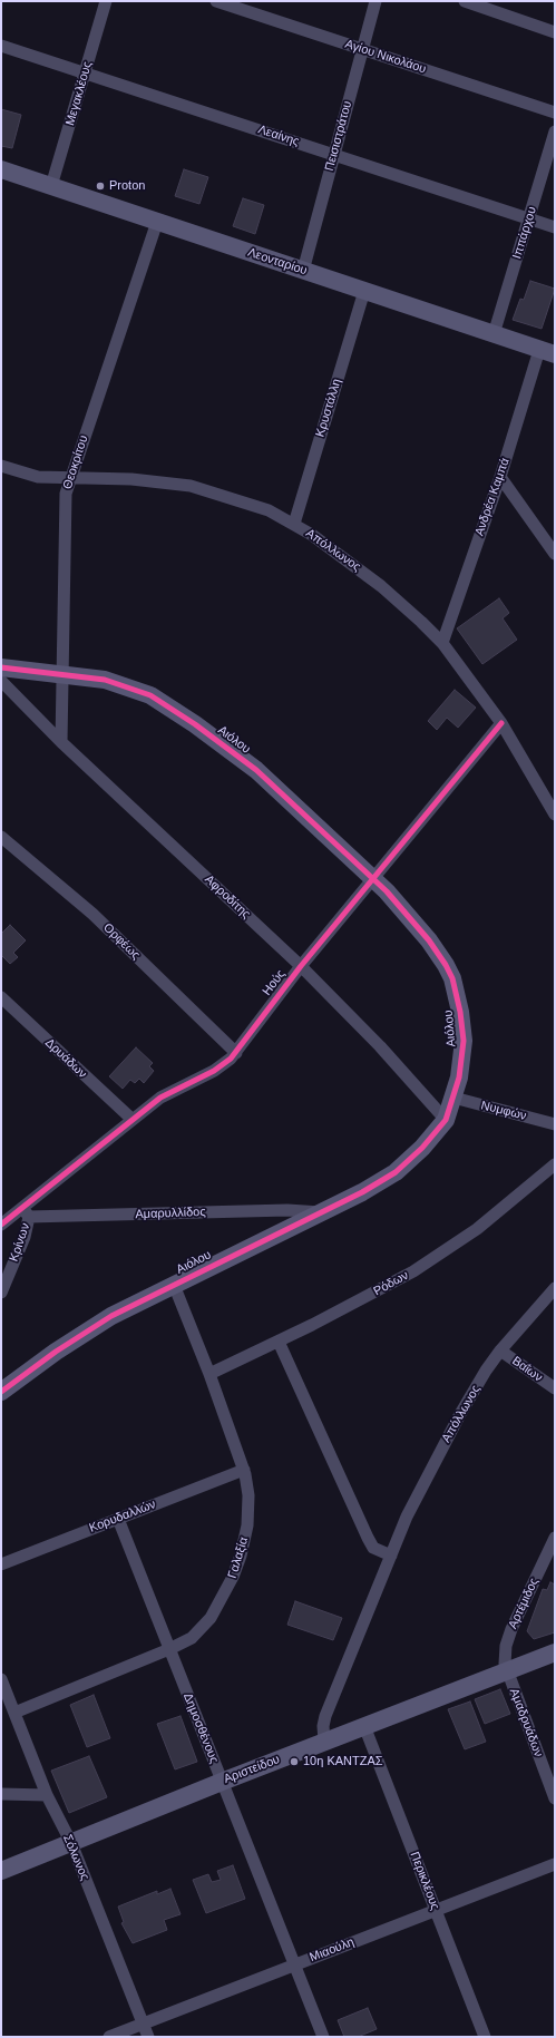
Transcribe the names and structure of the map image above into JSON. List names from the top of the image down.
{
  "streets": {
    "street": [
      "Αγίου Νικολάου",
      "Μεγακλέους",
      "Λεαίνης",
      "Πεισιστράτου",
      "Ιππάρχου",
      "Λεονταρίου",
      "Κρυστάλλη",
      "Θεοκρίτου",
      "Ανδρέα Καμπά",
      "Απόλλωνος",
      "Αιόλου",
      "Αφροδίτης",
      "Ορφέως",
      "Ηούς",
      "Δρυάδων",
      "Νυμφών",
      "Αμαρυλλίδος",
      "Κρίνων",
      "Ρόδων",
      "Βαΐων",
      "Κορυδαλλών",
      "Γαλαξία",
      "Αρτέμιδος",
      "Αμαδρυάδων",
      "Δημοσθένους",
      "Αριστείδου",
      "Σόλωνος",
      "Περικλέους",
      "Μιαούλη"
    ]
  },
  "crossings": [
    ["Αγίου Νικολάου", "Πεισιστράτου"],
    ["Μεγακλέους", "Λεαίνης"],
    ["Μεγακλέους", "Λεονταρίου"],
    ["Λεαίνης", "Πεισιστράτου"],
    ["Λεαίνης", "Ιππάρχου"],
    ["Πεισιστράτου", "Λεονταρίου"],
    ["Ιππάρχου", "Λεονταρίου"],
    ["Λεονταρίου", "Κρυστάλλη"],
    ["Λεονταρίου", "Θεοκρίτου"],
    ["Λεονταρίου", "Ανδρέα Καμπά"],
    ["Κρυστάλλη", "Απόλλωνος"],
    ["Θεοκρίτου", "Απόλλωνος"],
    ["Θεοκρίτου", "Αιόλου"],
    ["Θεοκρίτου", "Αφροδίτης"],
    ["Ανδρέα Καμπά", "Απόλλωνος"],
    ["Απόλλωνος", "Ηούς"],
    ["Απόλλωνος", "Βαΐων"],
    ["Απόλλωνος", "Αριστείδου"],
    ["Αιόλου", "Αφροδίτης"],
    ["Αιόλου", "Ηούς"],
    ["Αιόλου", "Νυμφών"],
    ["Αιόλου", "Αμαρυλλίδος"],
    ["Αιόλου", "Γαλαξία"],
    ["Αφροδίτης", "Ηούς"],
    ["Ορφέως", "Ηούς"],
    ["Ηούς", "Δρυάδων"],
    ["Ηούς", "Αμαρυλλίδος"],
    ["Ηούς", "Κρίνων"],
    ["Αμαρυλλίδος", "Κρίνων"],
    ["Ρόδων", "Γαλαξία"],
    ["Κορυδαλλών", "Γαλαξία"],
    ["Κορυδαλλών", "Δημοσθένους"],
    ["Γαλαξία", "Δημοσθένους"],
    ["Γαλαξία", "Σόλωνος"],
    ["Αρτέμιδος", "Αμαδρυάδων"],
    ["Αρτέμιδος", "Αριστείδου"],
    ["Αμαδρυάδων", "Αριστείδου"],
    ["Δημοσθένους", "Αριστείδου"],
    ["Δημοσθένους", "Μιαούλη"],
    ["Αριστείδου", "Σόλωνος"],
    ["Αριστείδου", "Περικλέους"],
    ["Σόλωνος", "Μιαούλη"],
    ["Περικλέους", "Μιαούλη"]
  ],
  "places": ["Proton", "10η ΚΑΝΤΖΑΣ"]
}
